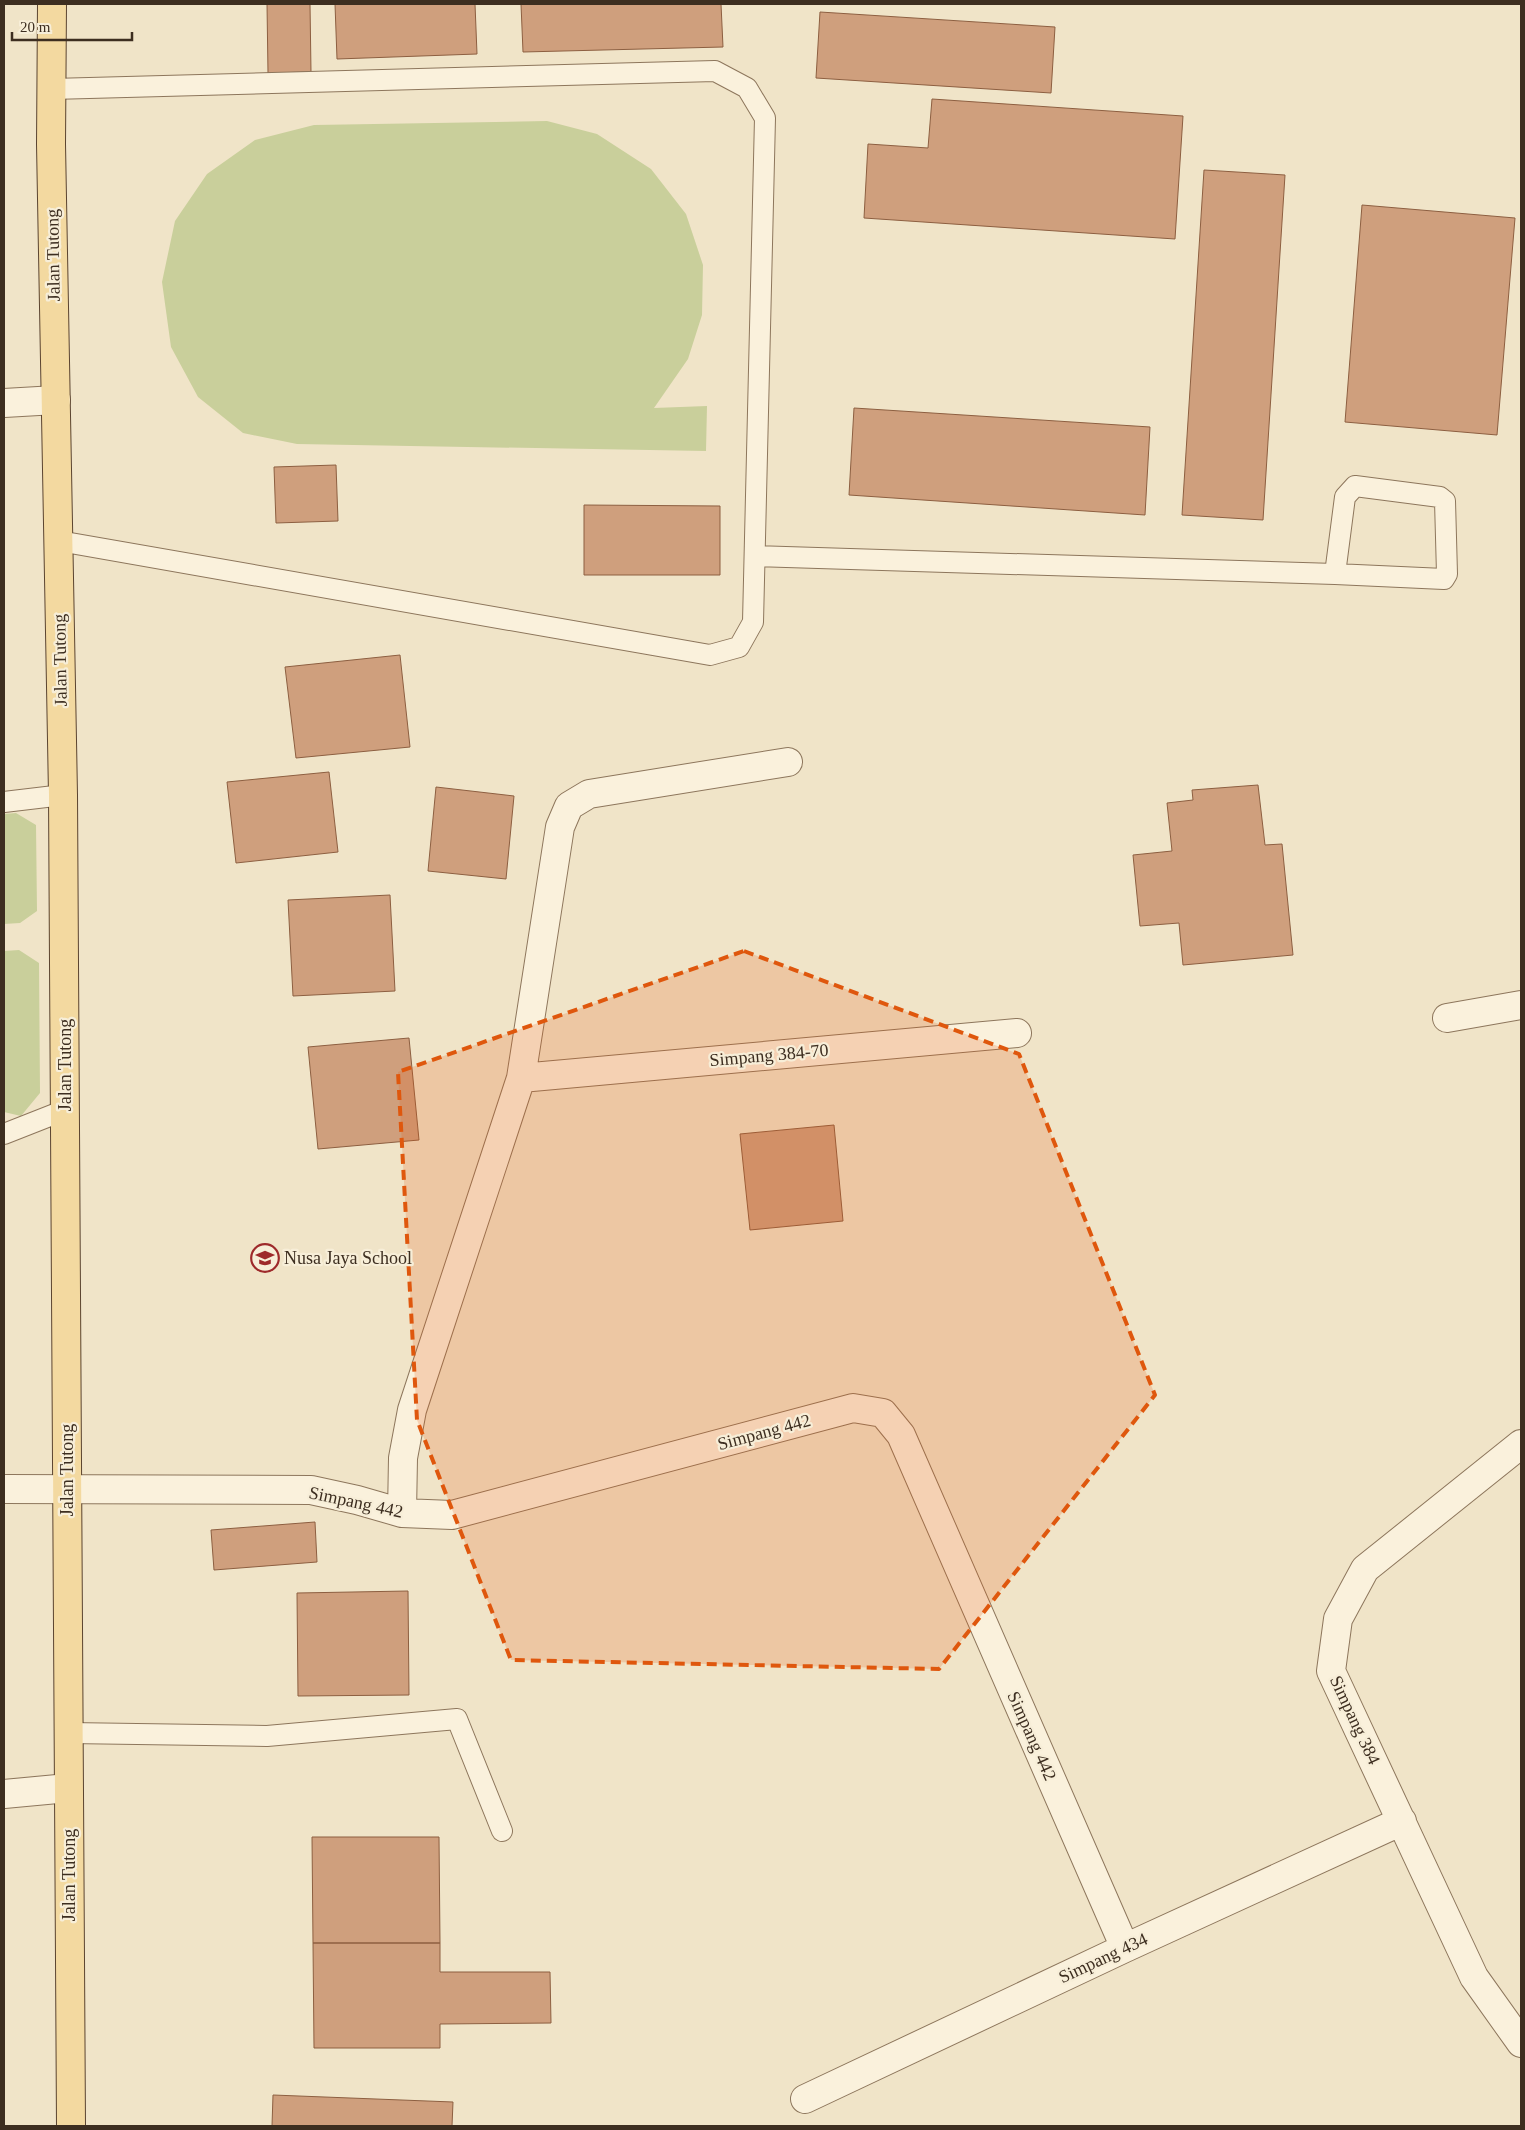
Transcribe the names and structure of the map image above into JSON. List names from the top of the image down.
{
  "streets": {
    "main road": ["Jalan Tutong"],
    "street": [
      "Simpang 384-70",
      "Simpang 442",
      "Simpang 384",
      "Simpang 434"
    ]
  },
  "crossings": [
    ["Jalan Tutong", "Simpang 442"],
    ["Simpang 442", "Simpang 434"],
    ["Simpang 384", "Simpang 434"]
  ],
  "places": {
    "school or university": ["Nusa Jaya School"]
  },
  "scale_bar": "20 m"
}
